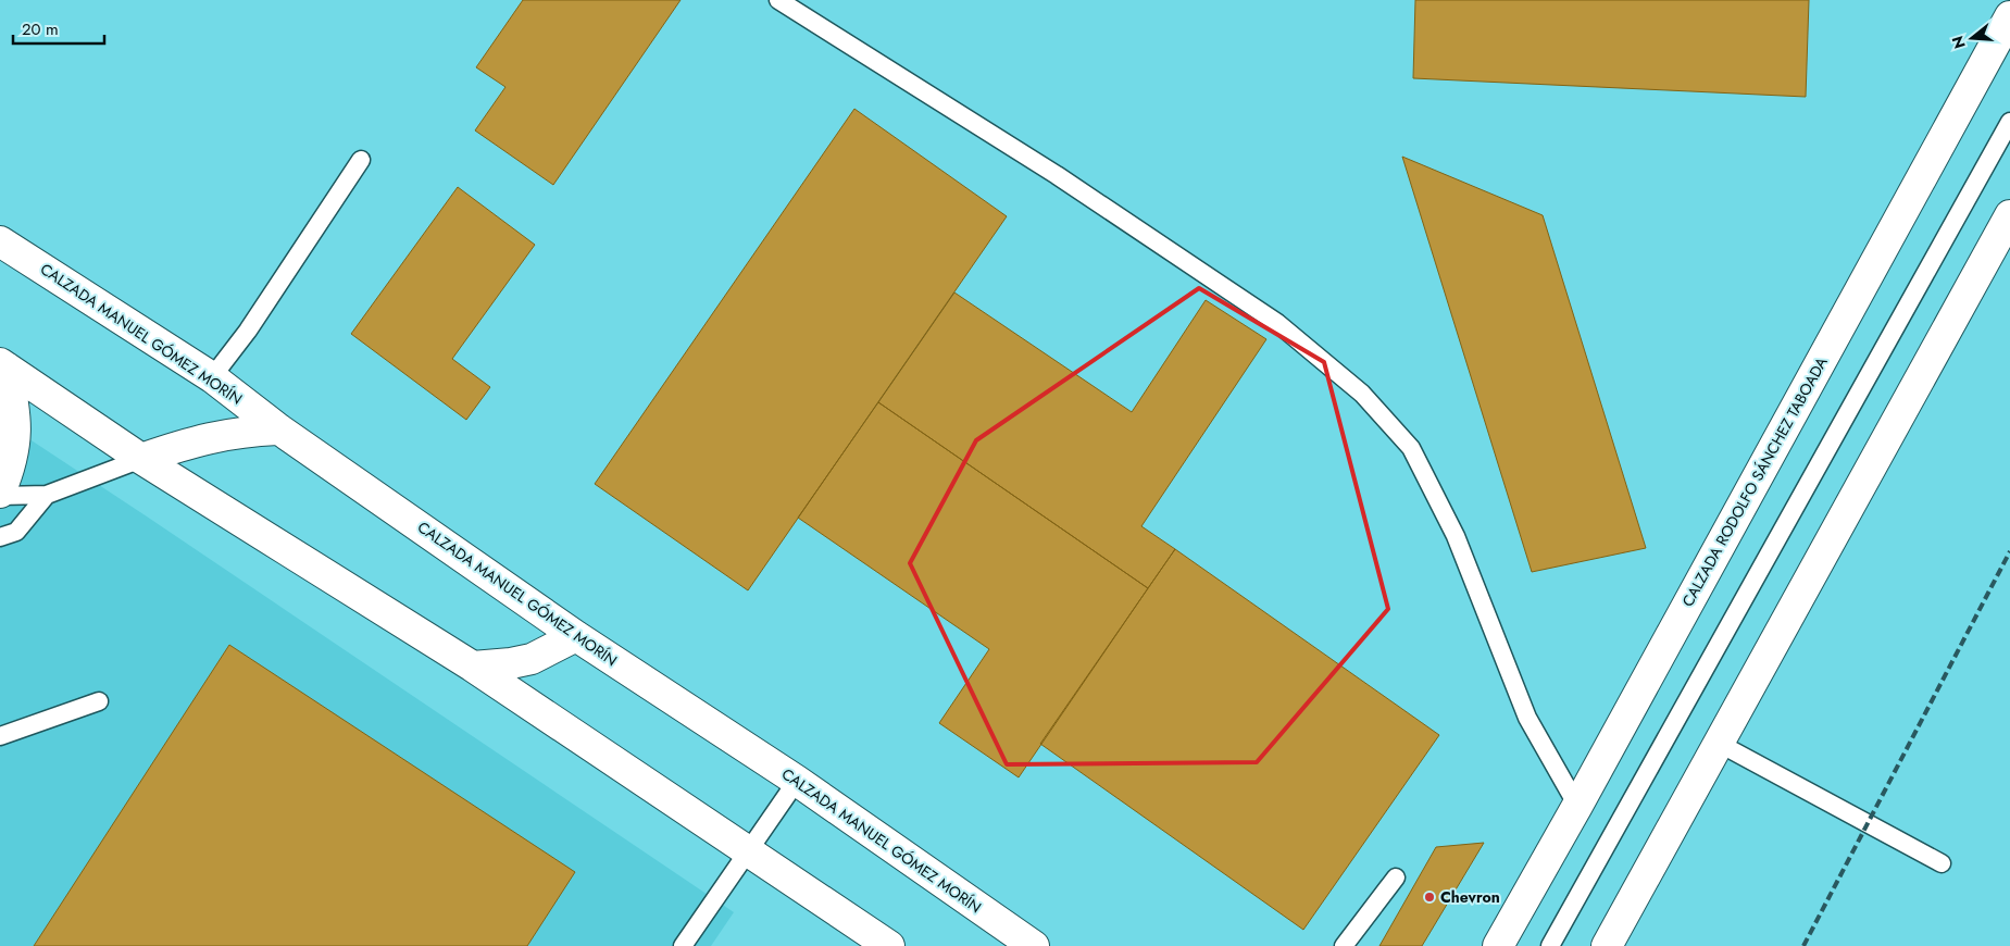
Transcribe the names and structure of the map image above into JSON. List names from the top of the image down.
{
  "streets": {
    "main road": ["CALZADA MANUEL GÓMEZ MORÍN", "CALZADA RODOLFO SÁNCHEZ TABOADA"]
  },
  "places": ["Chevron"],
  "scale_bar": "20 m",
  "north": "left"
}
